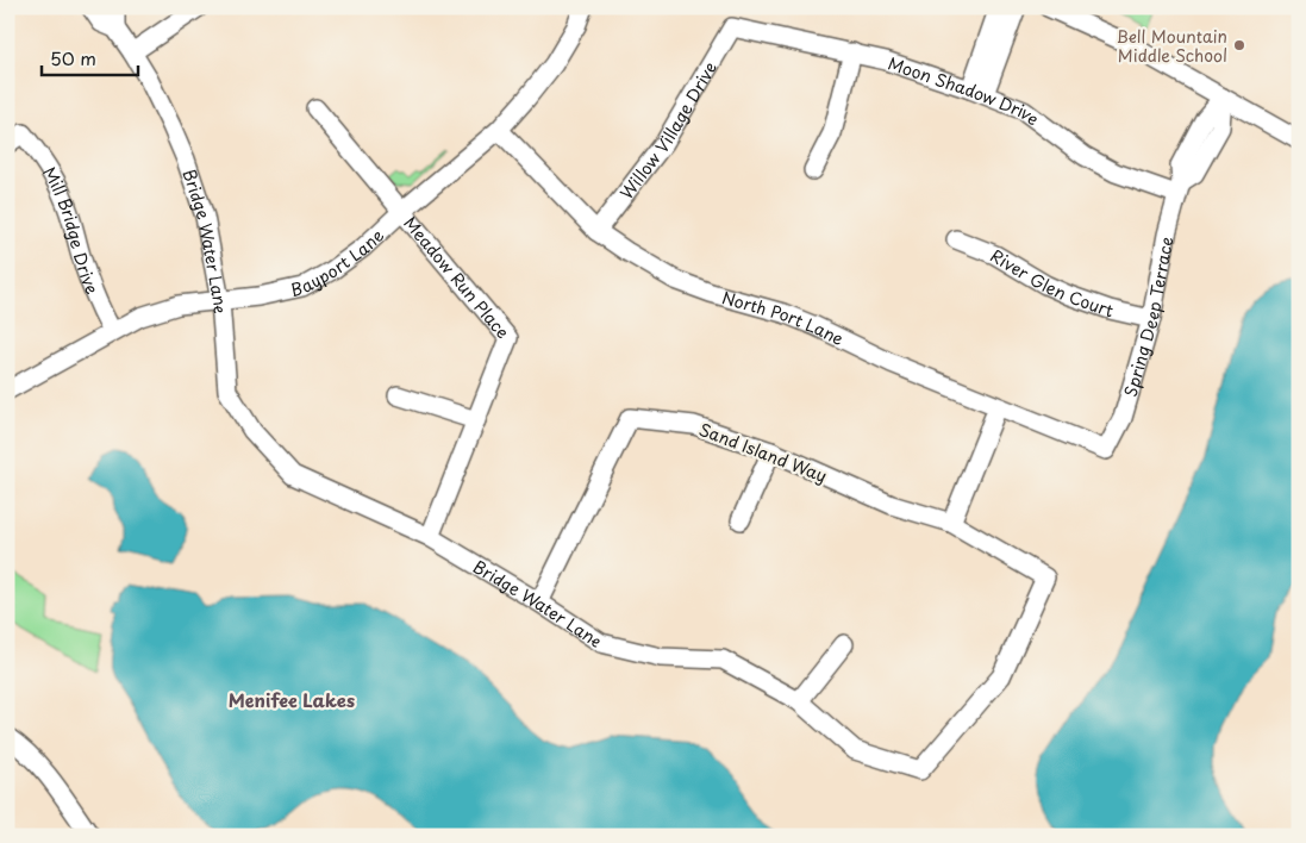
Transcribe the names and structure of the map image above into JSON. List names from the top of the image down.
{
  "streets": {
    "street": [
      "Moon Shadow Drive",
      "Willow Village Drive",
      "Mill Bridge Drive",
      "Bridge Water Lane",
      "Bayport Lane",
      "Meadow Run Place",
      "River Glen Court",
      "Spring Deep Terrace",
      "North Port Lane",
      "Sand Island Way"
    ]
  },
  "crossings": [
    ["Moon Shadow Drive", "Willow Village Drive"],
    ["Moon Shadow Drive", "Spring Deep Terrace"],
    ["Willow Village Drive", "North Port Lane"],
    ["Mill Bridge Drive", "Bayport Lane"],
    ["Bridge Water Lane", "Bayport Lane"],
    ["Bridge Water Lane", "Meadow Run Place"],
    ["Bridge Water Lane", "Sand Island Way"],
    ["Bayport Lane", "Meadow Run Place"],
    ["Bayport Lane", "North Port Lane"],
    ["River Glen Court", "Spring Deep Terrace"],
    ["Spring Deep Terrace", "North Port Lane"]
  ],
  "districts": ["Menifee Lakes"],
  "places": ["Bell Mountain Middle School"],
  "scale_bar": "50 m"
}
